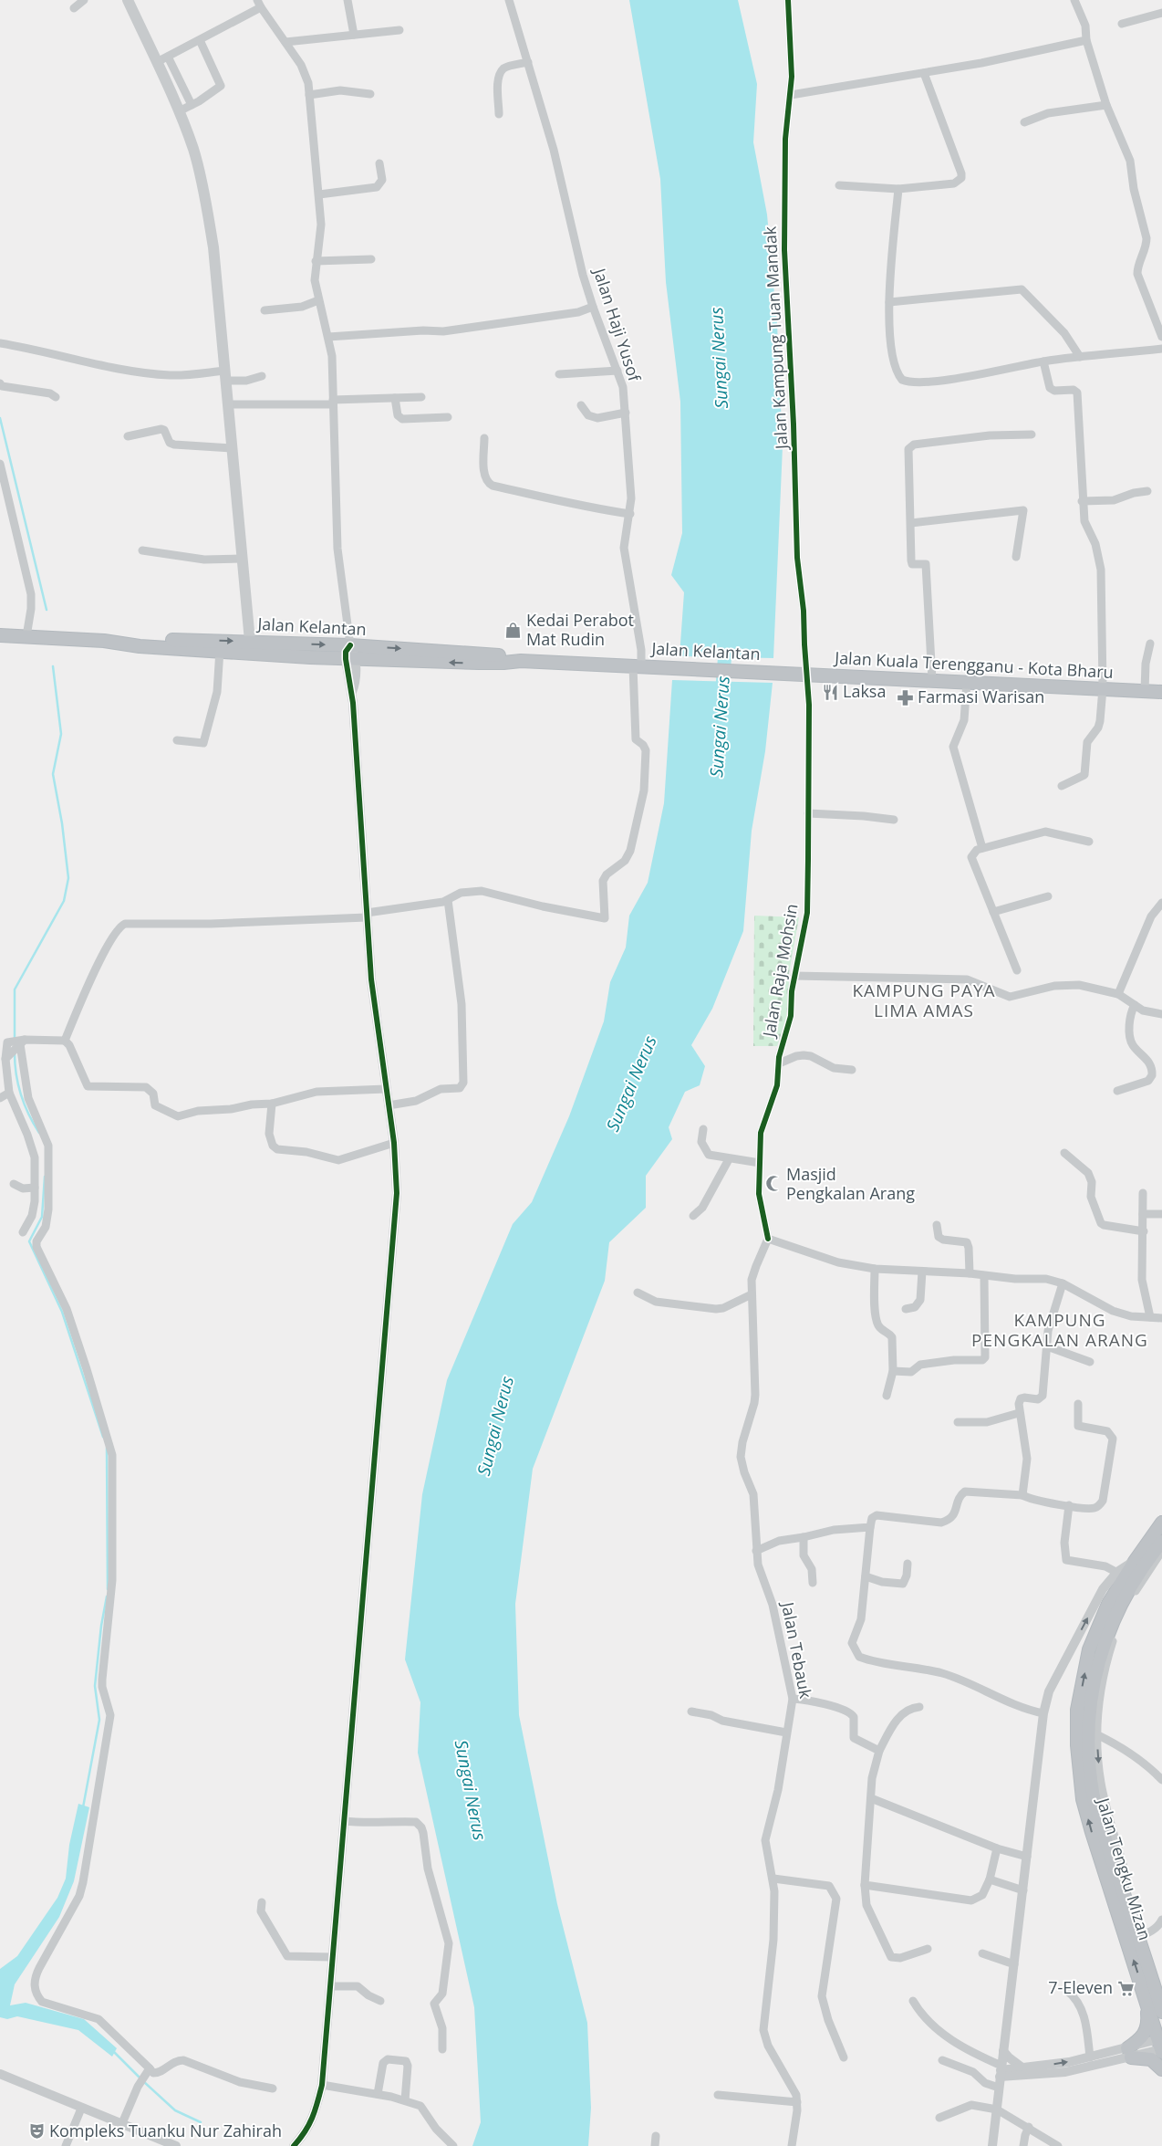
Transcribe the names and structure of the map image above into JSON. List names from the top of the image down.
{
  "streets": {
    "highway": ["Jalan Kelantan", "Jalan Kuala Terengganu - Kota Bharu", "Jalan Tengku Mizan"],
    "street": [
      "Jalan Haji Yusof",
      "Jalan Kampung Tuan Mandak",
      "Jalan Raja Mohsin",
      "Jalan Tebauk"
    ]
  },
  "crossings": [
    ["Jalan Haji Yusof", "Jalan Kelantan"],
    ["Jalan Kampung Tuan Mandak", "Jalan Kuala Terengganu - Kota Bharu"],
    ["Jalan Kampung Tuan Mandak", "Jalan Raja Mohsin"],
    ["Jalan Kelantan", "Jalan Kuala Terengganu - Kota Bharu"],
    ["Jalan Kuala Terengganu - Kota Bharu", "Jalan Raja Mohsin"],
    ["Jalan Raja Mohsin", "Jalan Tebauk"]
  ],
  "districts": ["KAMPUNG PAYA LIMA AMAS", "KAMPUNG PENGKALAN ARANG"],
  "water": ["Sungai Nerus"],
  "places": {
    "shop": ["Kedai Perabot Mat Rudin"],
    "restaurant": ["Laksa"],
    "pharmacy": ["Farmasi Warisan"],
    "mosque": ["Masjid Pengkalan Arang"],
    "supermarket": ["7-Eleven"],
    "theatre": ["Kompleks Tuanku Nur Zahirah"]
  }
}
